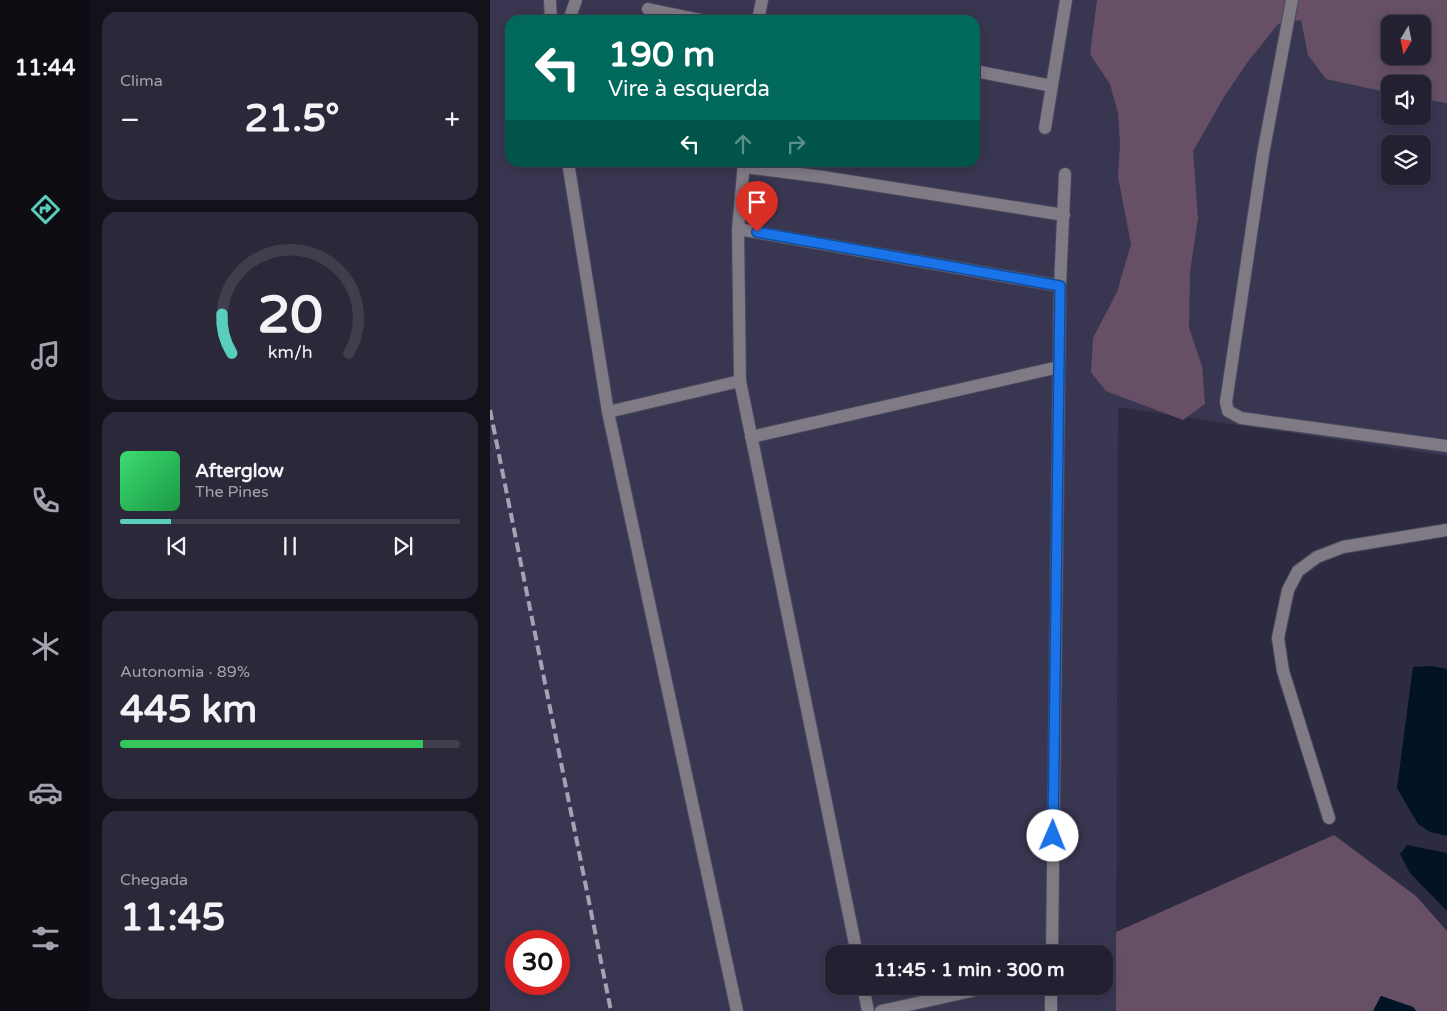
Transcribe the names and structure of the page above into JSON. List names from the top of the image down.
{
  "north": "bottom",
  "page": {
    "tabs": "11:44",
    "tile": [
      "Clima",
      ["Autonomia · 89%", "445 km"],
      ["Chegada", "11:45"]
    ],
    "turn": ["190 m", "Vire à esquerda"],
    "heat": ["−", "21.5°", "+"],
    "song": ["Afterglow", "The Pines"],
    "limit": "30",
    "trip": "11:45 · 1 min · 300 m",
    "gauge": ["20", "km/h"]
  }
}
